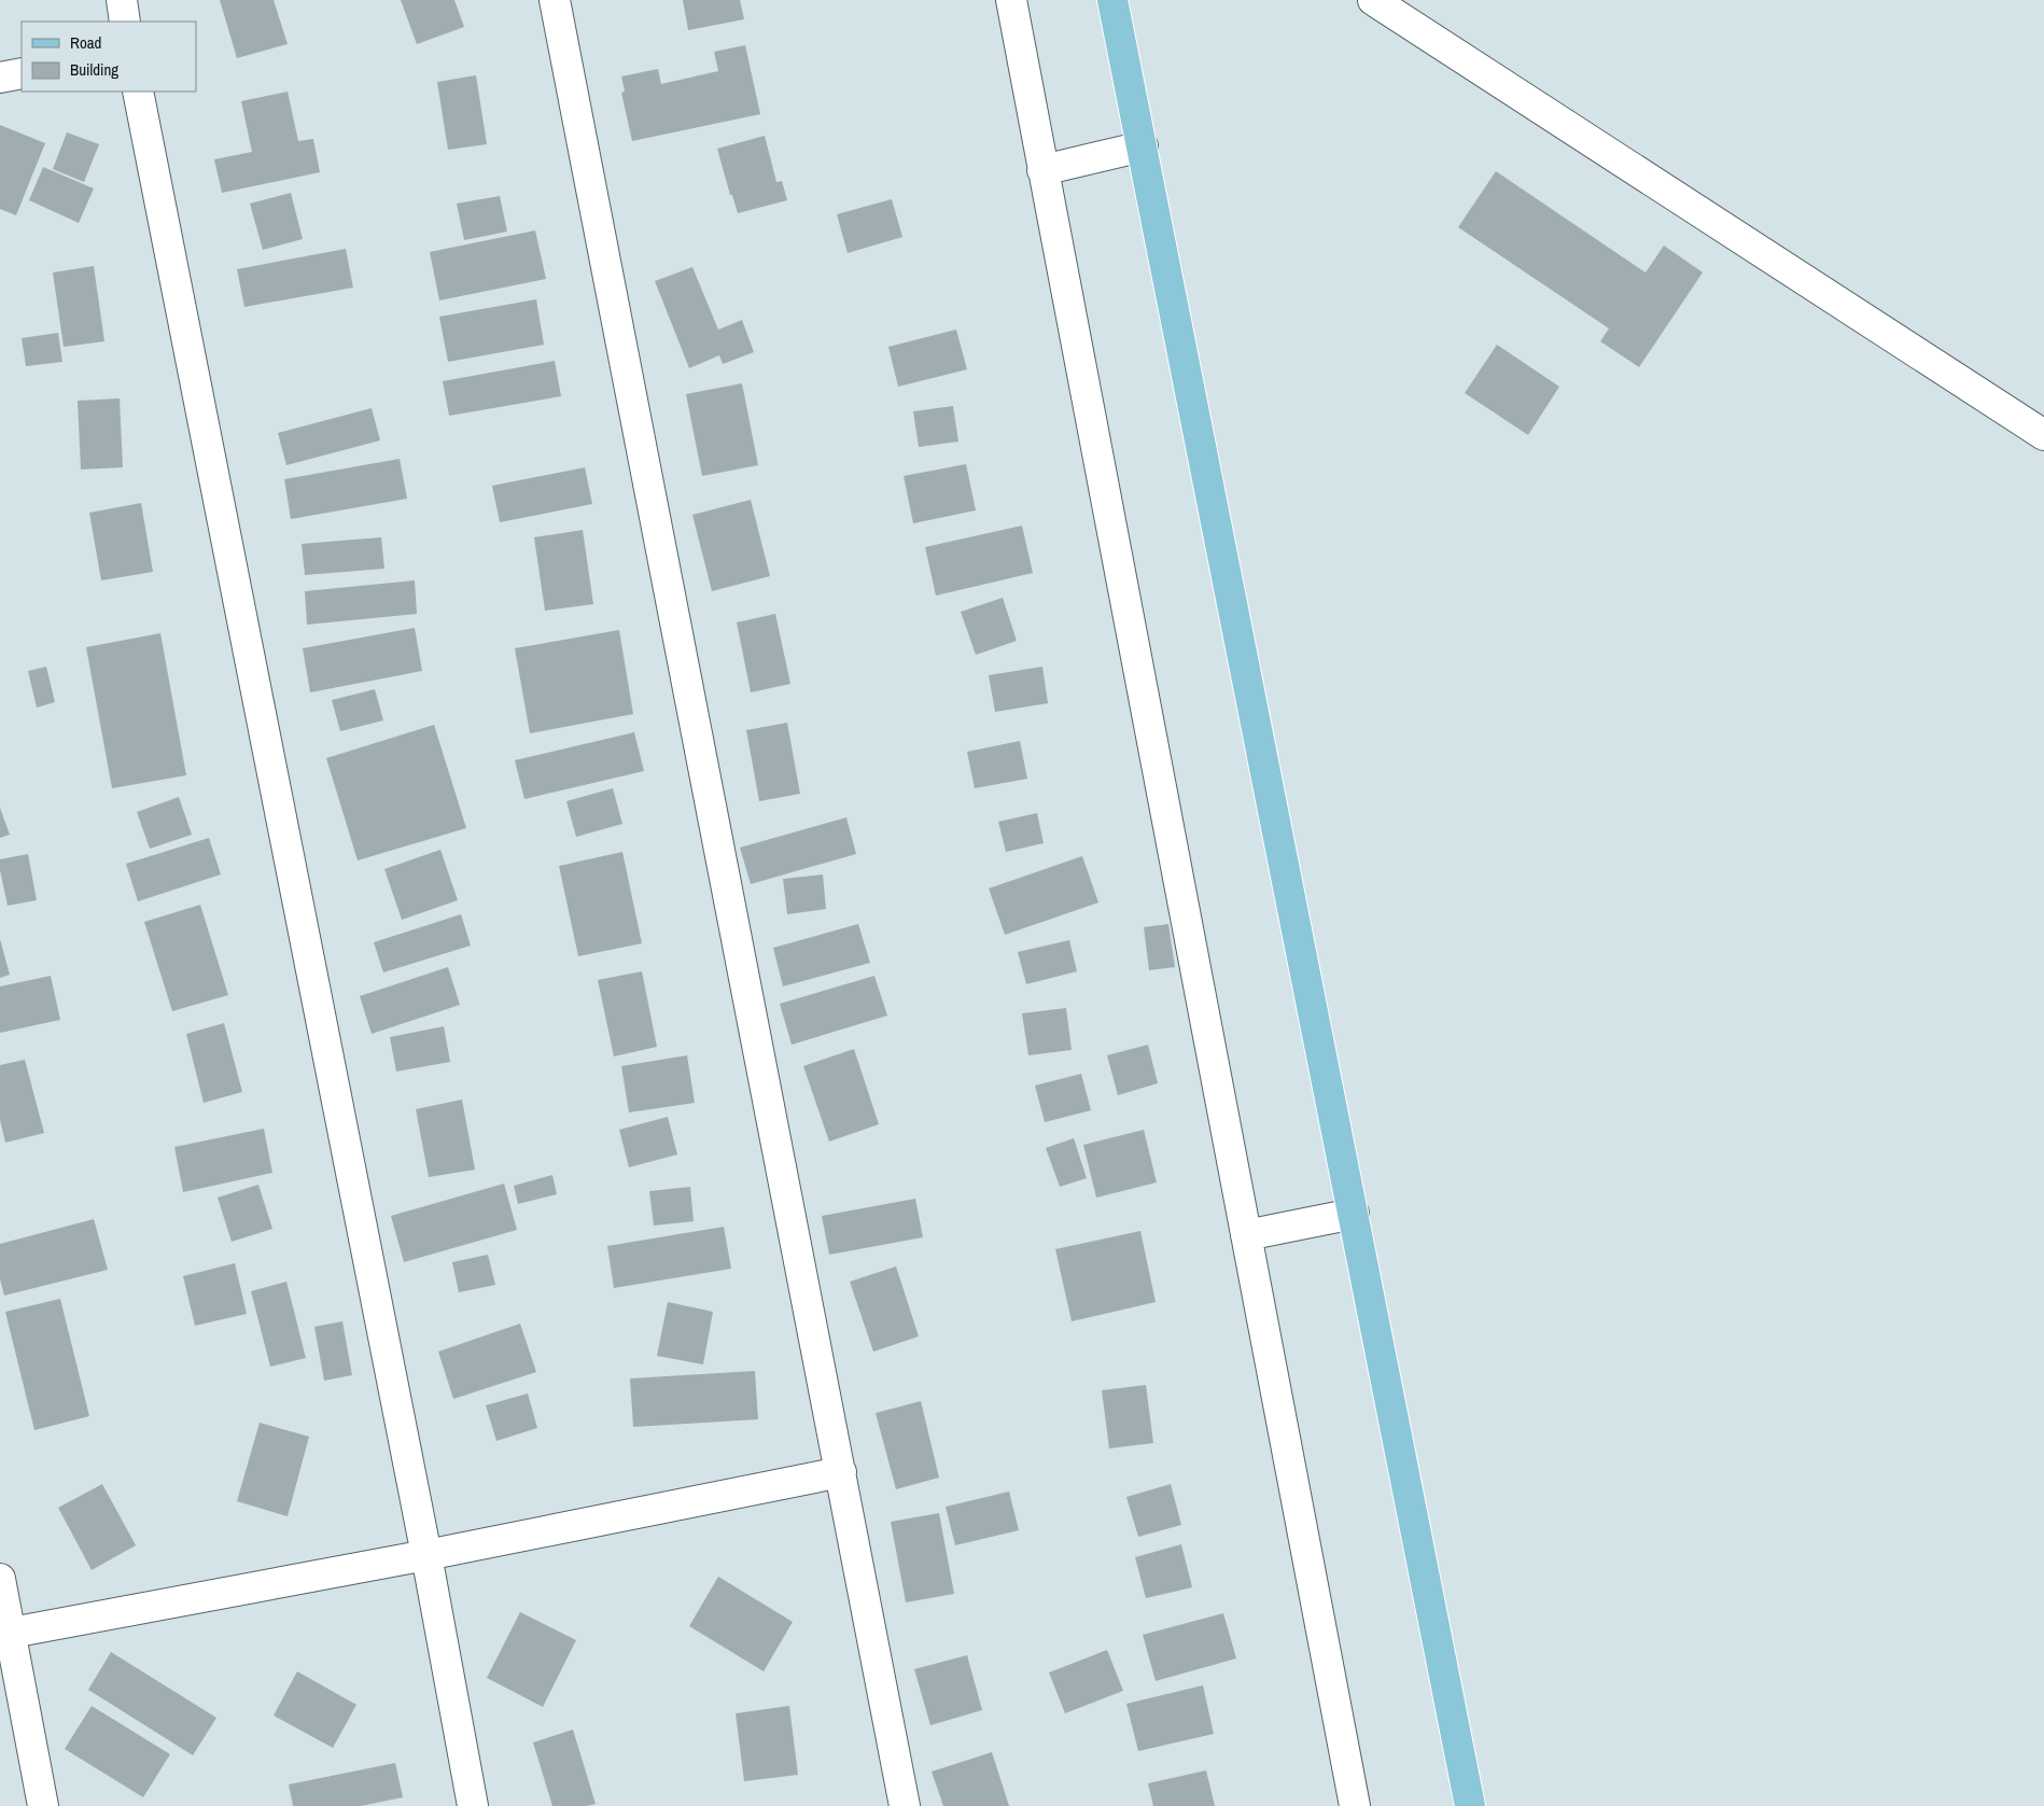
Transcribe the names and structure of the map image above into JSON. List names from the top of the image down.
{
  "legend": ["Road", "Building"]
}
